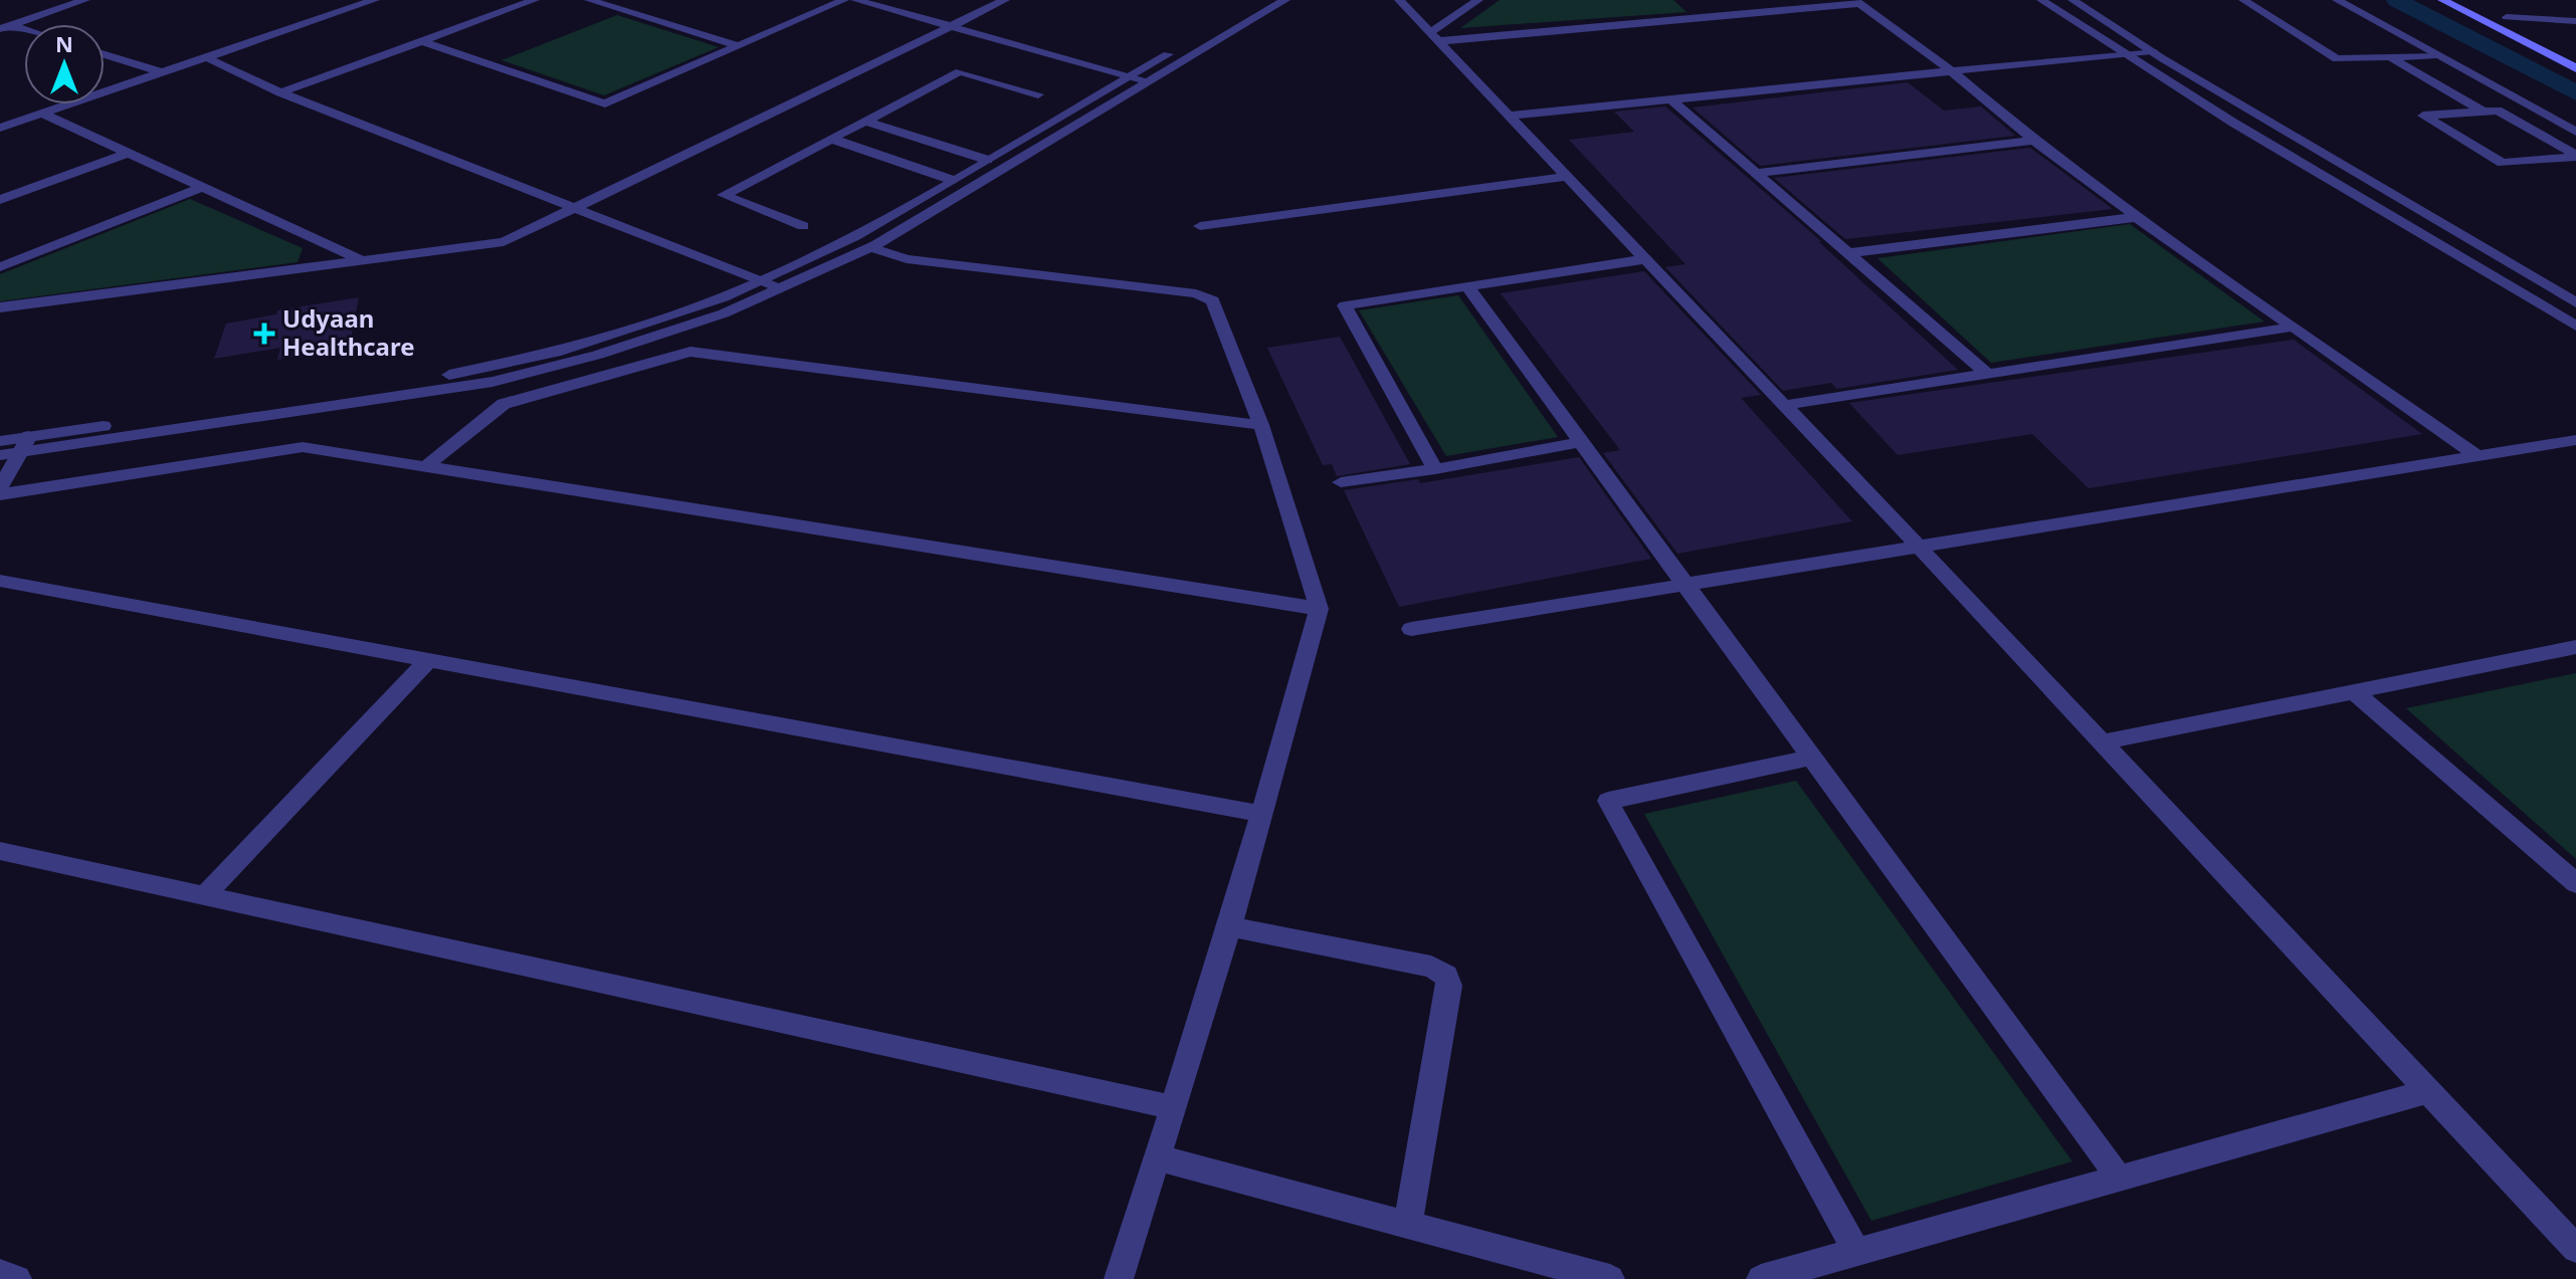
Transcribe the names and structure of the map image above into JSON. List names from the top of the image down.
{
  "places": {
    "health": ["Udyaan Healthcare"]
  },
  "north": "top"
}
